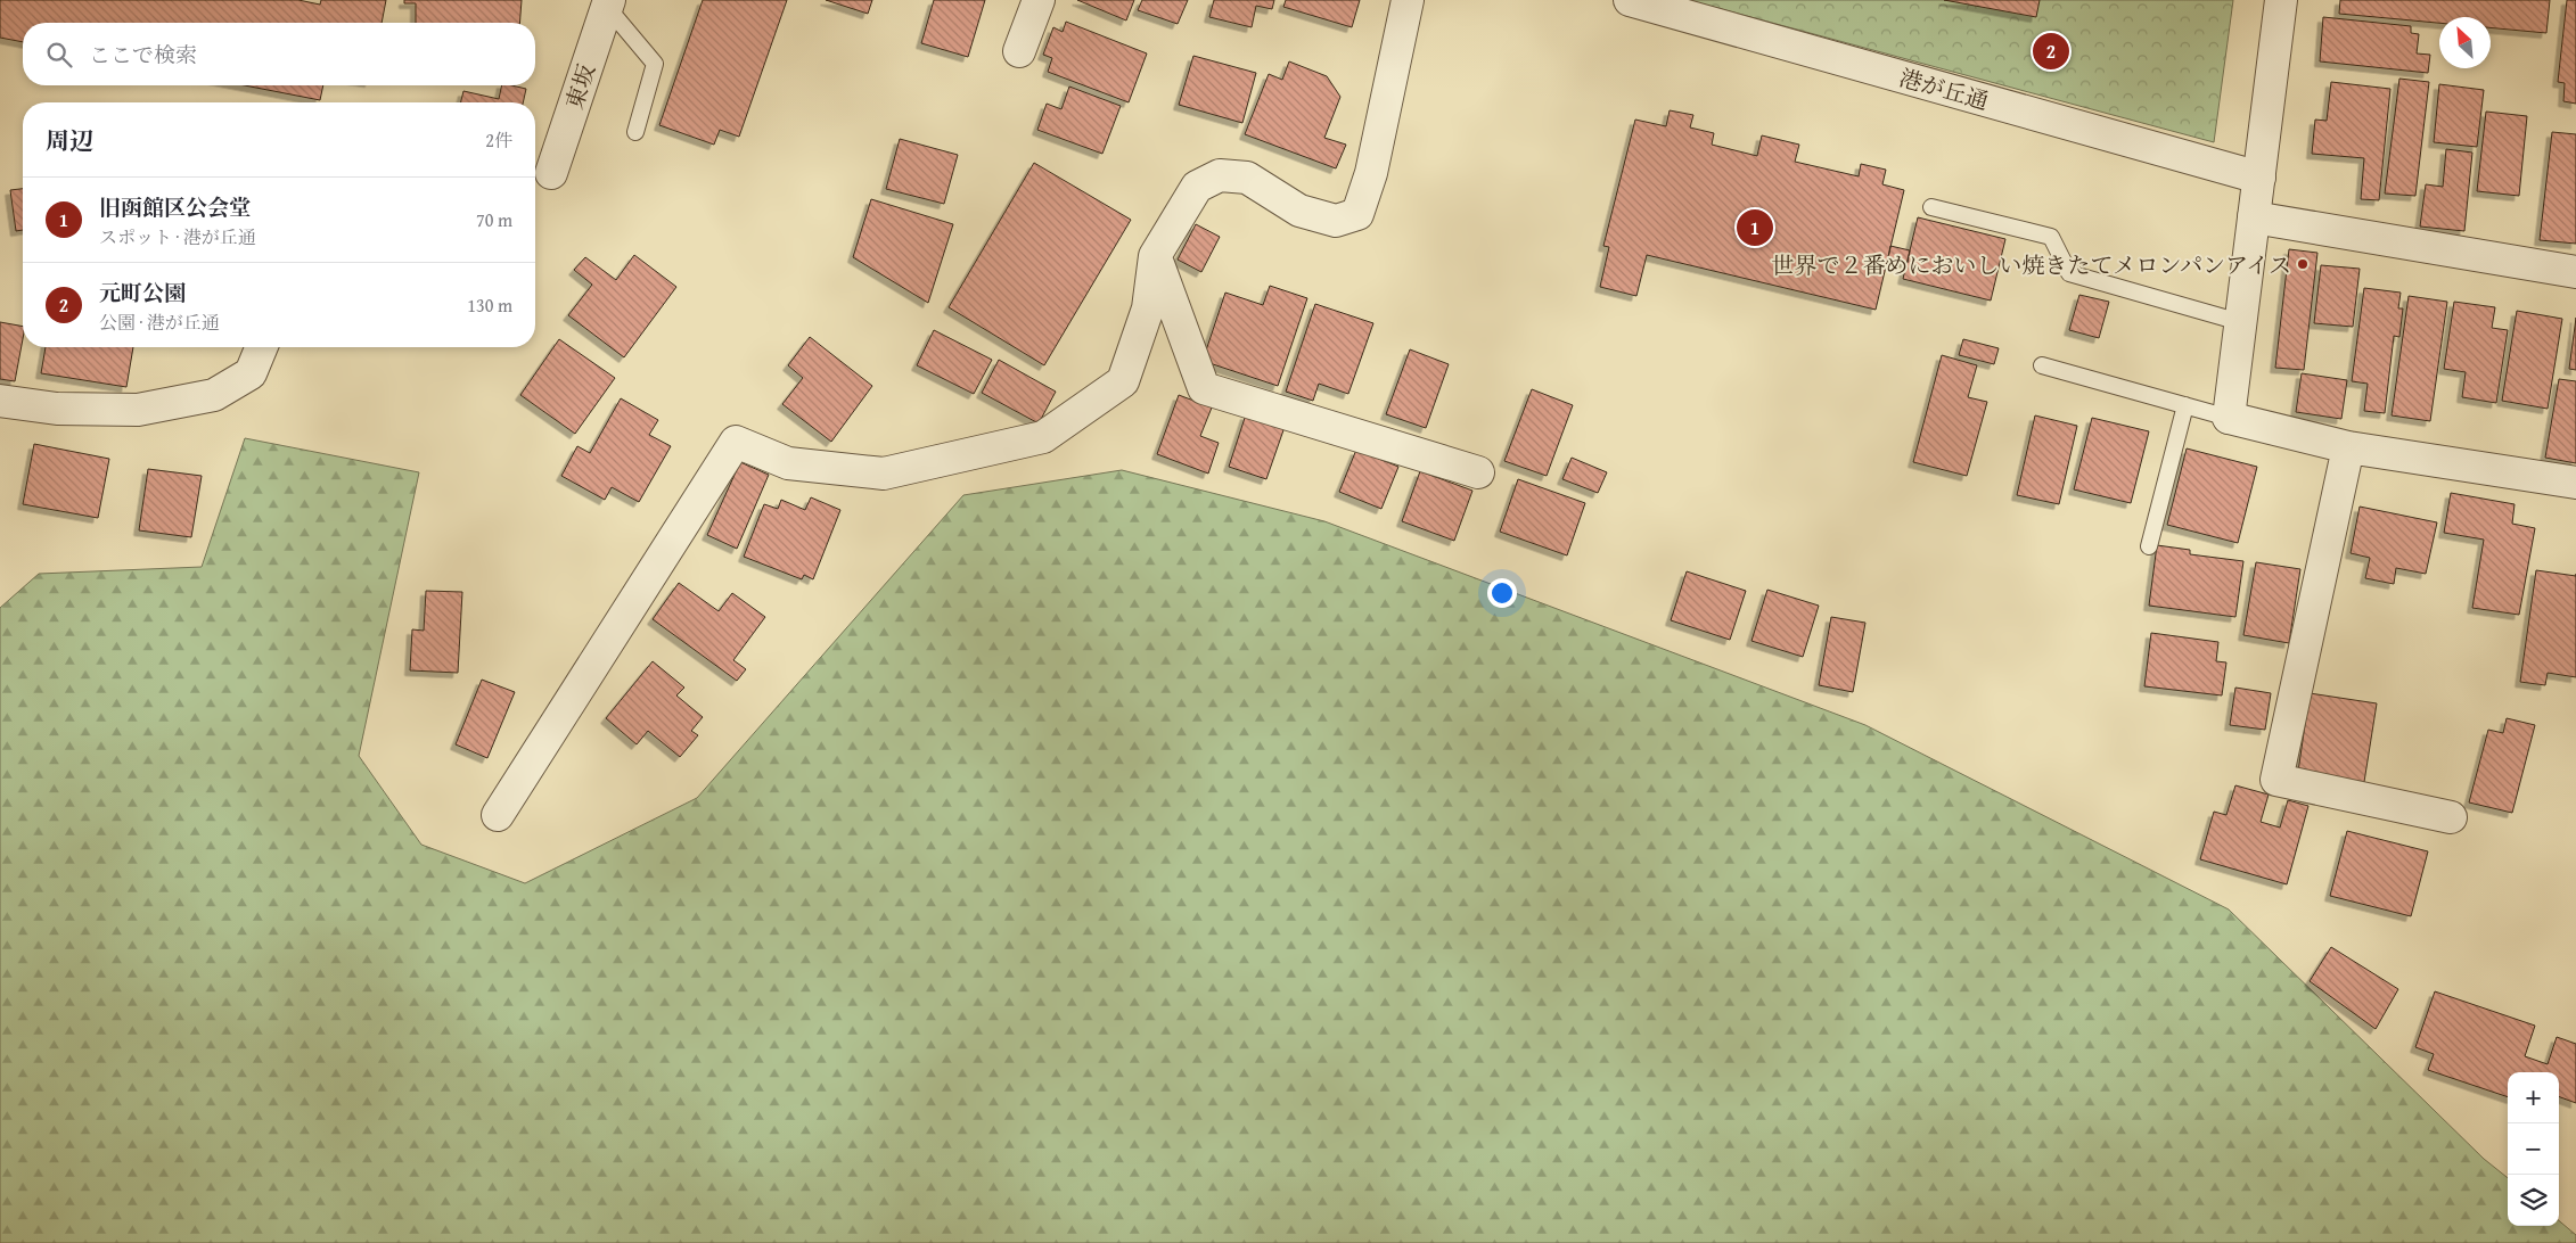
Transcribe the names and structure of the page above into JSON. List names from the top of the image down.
{
  "streets": {
    "street": ["東坂", "港が丘通"]
  },
  "places": ["世界で２番めにおいしい焼きたてメロンパンアイス"],
  "north": "top left",
  "page": {
    "search": "ここで検索",
    "pins": ["2", "1"],
    "heading": ["周辺", "2件"],
    "list": [
      {
        "mark": "1",
        "name": "旧函館区公会堂",
        "note": "スポット · 港が丘通",
        "value": "70 m"
      },
      {
        "mark": "2",
        "name": "元町公園",
        "note": "公園 · 港が丘通",
        "value": "130 m"
      }
    ],
    "map_buttons": ["+", "−"]
  }
}
